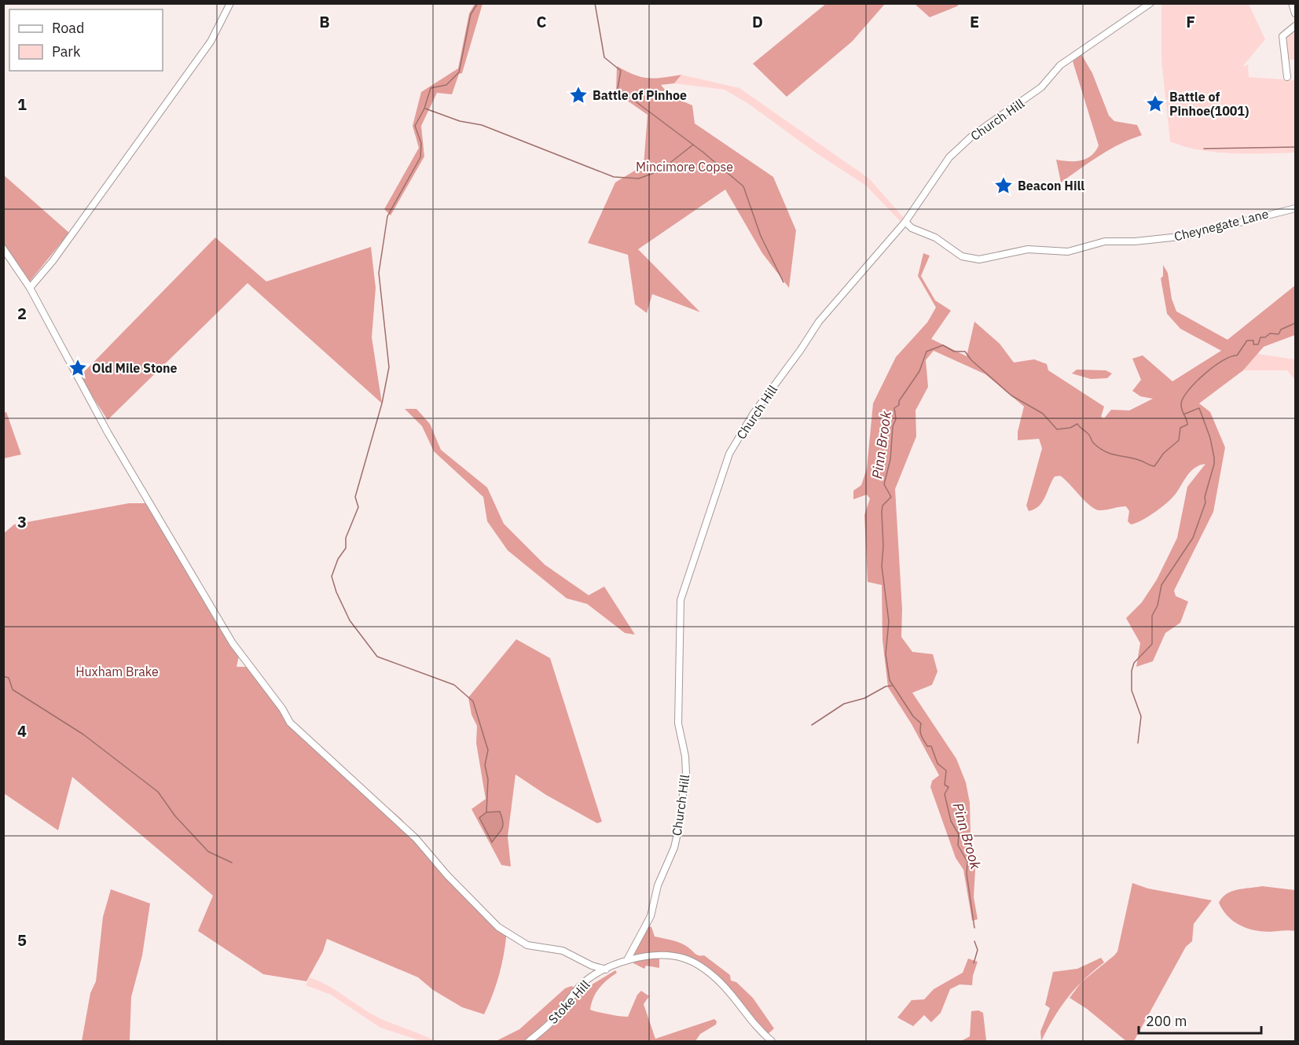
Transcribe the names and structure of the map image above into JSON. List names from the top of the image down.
{
  "streets": {
    "street": ["Church Hill", "Cheynegate Lane", "Stoke Hill"]
  },
  "crossings": [
    ["Church Hill", "Cheynegate Lane"],
    ["Church Hill", "Stoke Hill"]
  ],
  "water": ["Pinn Brook"],
  "parks": ["Mincimore Copse", "Huxham Brake"],
  "places": {
    "place": [
      "Battle of Pinhoe",
      "Battle of Pinhoe(1001)",
      "Beacon Hill",
      "Old Mile Stone"
    ]
  },
  "legend": ["Road", "Park"],
  "scale_bar": "200 m",
  "grid": {
    "columns": [
      "B",
      "C",
      "D",
      "E",
      "F"
    ],
    "rows": [
      "1",
      "2",
      "3",
      "4",
      "5"
    ]
  }
}
